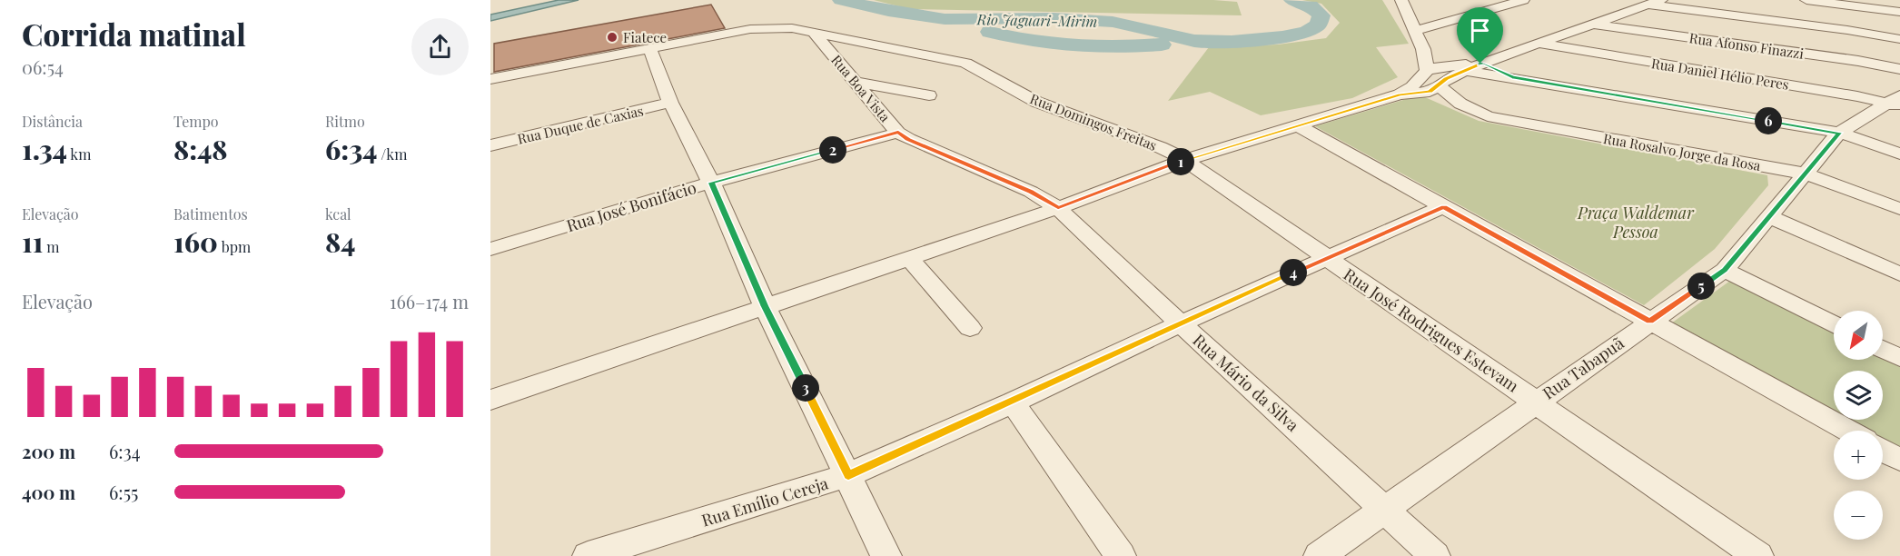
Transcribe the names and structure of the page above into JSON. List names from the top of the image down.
{
  "streets": {
    "street": [
      "Rua Afonso Finazzi",
      "Rua Daniel Hélio Peres",
      "Rua Boa Vista",
      "Rua Domingos Freitas",
      "Rua Duque de Caxias",
      "Rua Rosalvo Jorge da Rosa",
      "Rua José Bonifácio",
      "Rua José Rodrigues Estevam",
      "Rua Tabapuã",
      "Rua Mário da Silva",
      "Rua Emílio Cereja"
    ]
  },
  "crossings": [
    ["Rua Daniel Hélio Peres", "Rua Tabapuã"],
    ["Rua Boa Vista", "Rua Domingos Freitas"],
    ["Rua Boa Vista", "Rua José Bonifácio"],
    ["Rua Boa Vista", "Rua Mário da Silva"],
    ["Rua Domingos Freitas", "Rua José Rodrigues Estevam"],
    ["Rua Rosalvo Jorge da Rosa", "Rua Tabapuã"],
    ["Rua José Rodrigues Estevam", "Rua Tabapuã"],
    ["Rua José Rodrigues Estevam", "Rua Emílio Cereja"],
    ["Rua Tabapuã", "Rua Mário da Silva"],
    ["Rua Mário da Silva", "Rua Emílio Cereja"]
  ],
  "water": ["Rio Jaguari-Mirim"],
  "parks": ["Praça Waldemar Pessoa"],
  "places": ["Fiatece"],
  "north": "bottom left",
  "page": {
    "heading": ["Corrida matinal", "06:54"],
    "stats": [
      ["Distância", "1.34 km"],
      ["Tempo", "8:48"],
      ["Ritmo", "6:34 /km"],
      ["Elevação", "11 m"],
      ["Batimentos", "160 bpm"],
      ["kcal", "84"]
    ],
    "pins": [
      "6",
      "2",
      "1",
      "4",
      "5",
      "3"
    ],
    "chart": ["Elevação", "166–174 m"],
    "map_buttons": ["+", "−"],
    "list": [
      {
        "name": "200 m",
        "note": "6:34"
      },
      {
        "name": "400 m",
        "note": "6:55"
      }
    ]
  }
}
